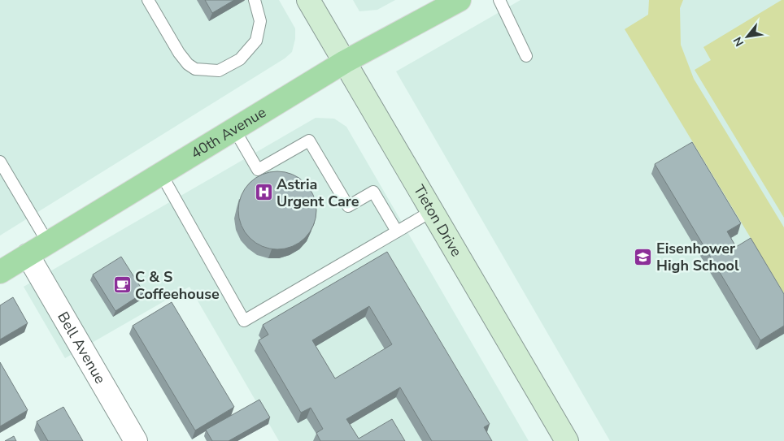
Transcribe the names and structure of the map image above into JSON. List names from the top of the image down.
{
  "streets": {
    "main road": ["40th Avenue", "Tieton Drive"],
    "street": ["Bell Avenue"]
  },
  "crossings": [
    ["40th Avenue", "Tieton Drive"],
    ["40th Avenue", "Bell Avenue"]
  ],
  "places": {
    "hospital": ["Astria Urgent Care"],
    "school or university": ["Eisenhower High School"],
    "cafe": ["C & S Coffeehouse"]
  },
  "north": "bottom left"
}
